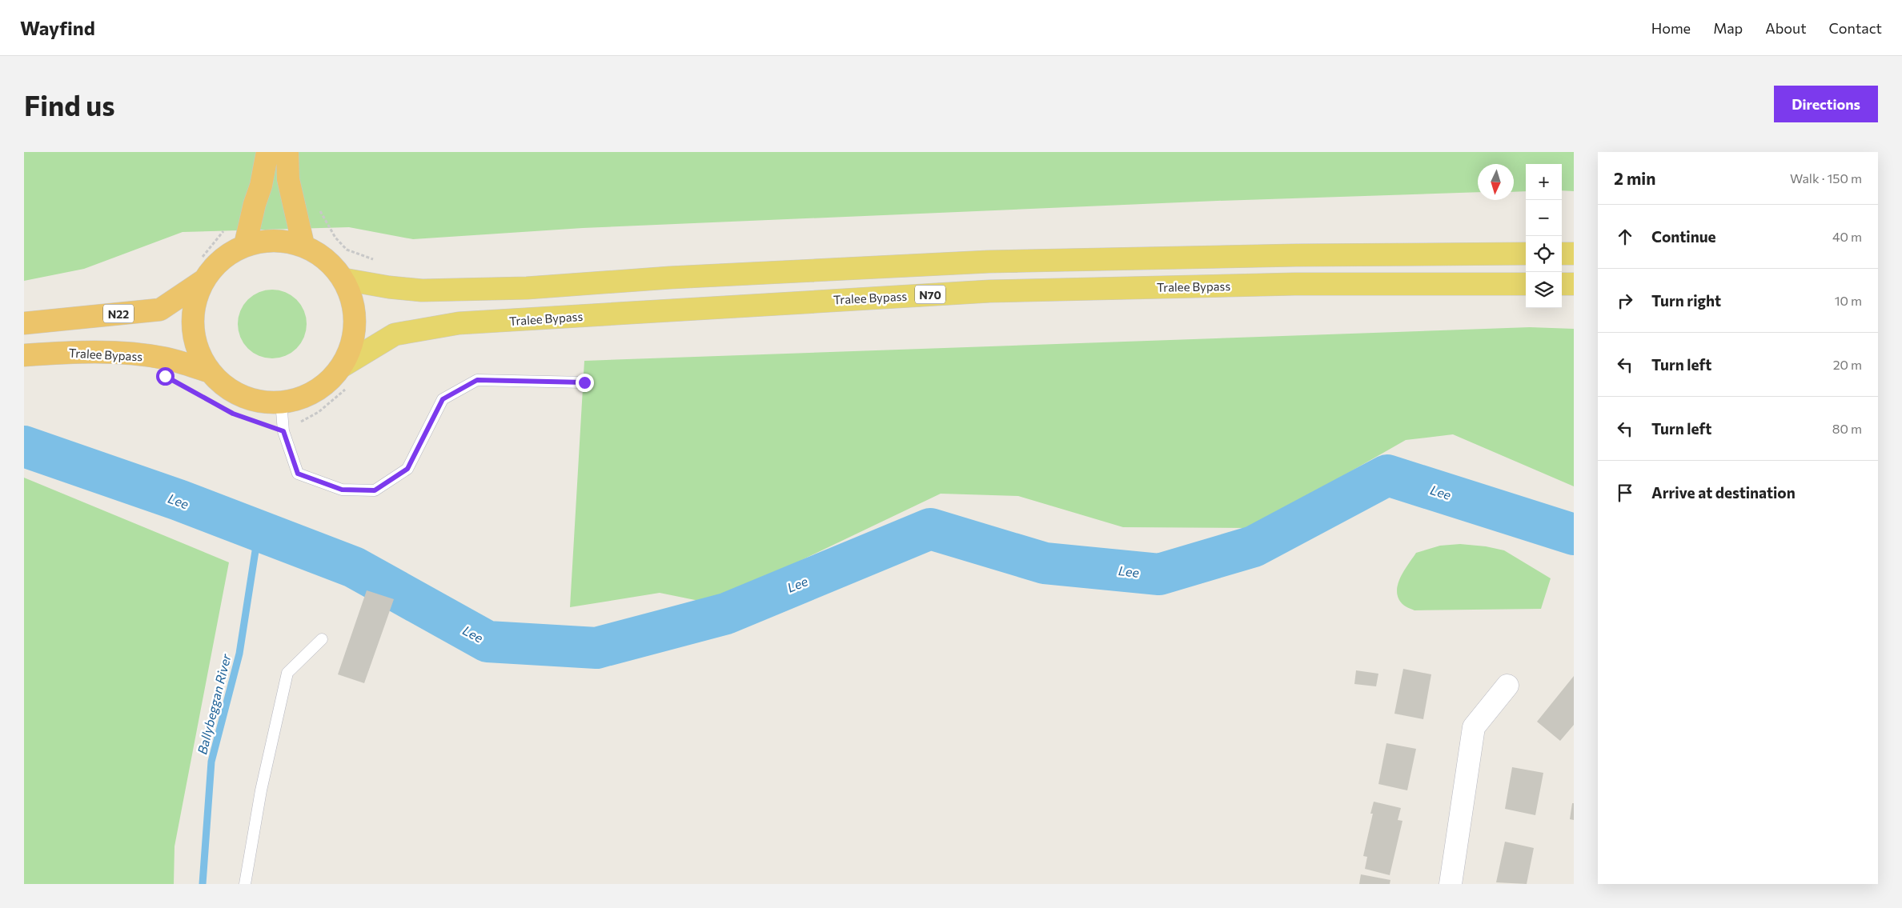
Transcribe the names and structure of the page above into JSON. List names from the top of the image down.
{
  "streets": {
    "highway": ["Tralee Bypass", "N22"],
    "main road": ["N70"]
  },
  "crossings": [
    ["Tralee Bypass", "N22"]
  ],
  "water": ["Lee", "Ballybeggan River"],
  "north": "bottom",
  "page": {
    "header": "Wayfind",
    "nav": [
      "Home",
      "Map",
      "About",
      "Contact"
    ],
    "buttons": "Directions",
    "title": "Find us",
    "heading": ["2 min", "Walk · 150 m"],
    "map_buttons": ["+", "−"],
    "list": [
      ["Continue", "40 m"],
      ["Turn right", "10 m"],
      ["Turn left", "20 m"],
      ["Turn left", "80 m"],
      "Arrive at destination"
    ]
  }
}
